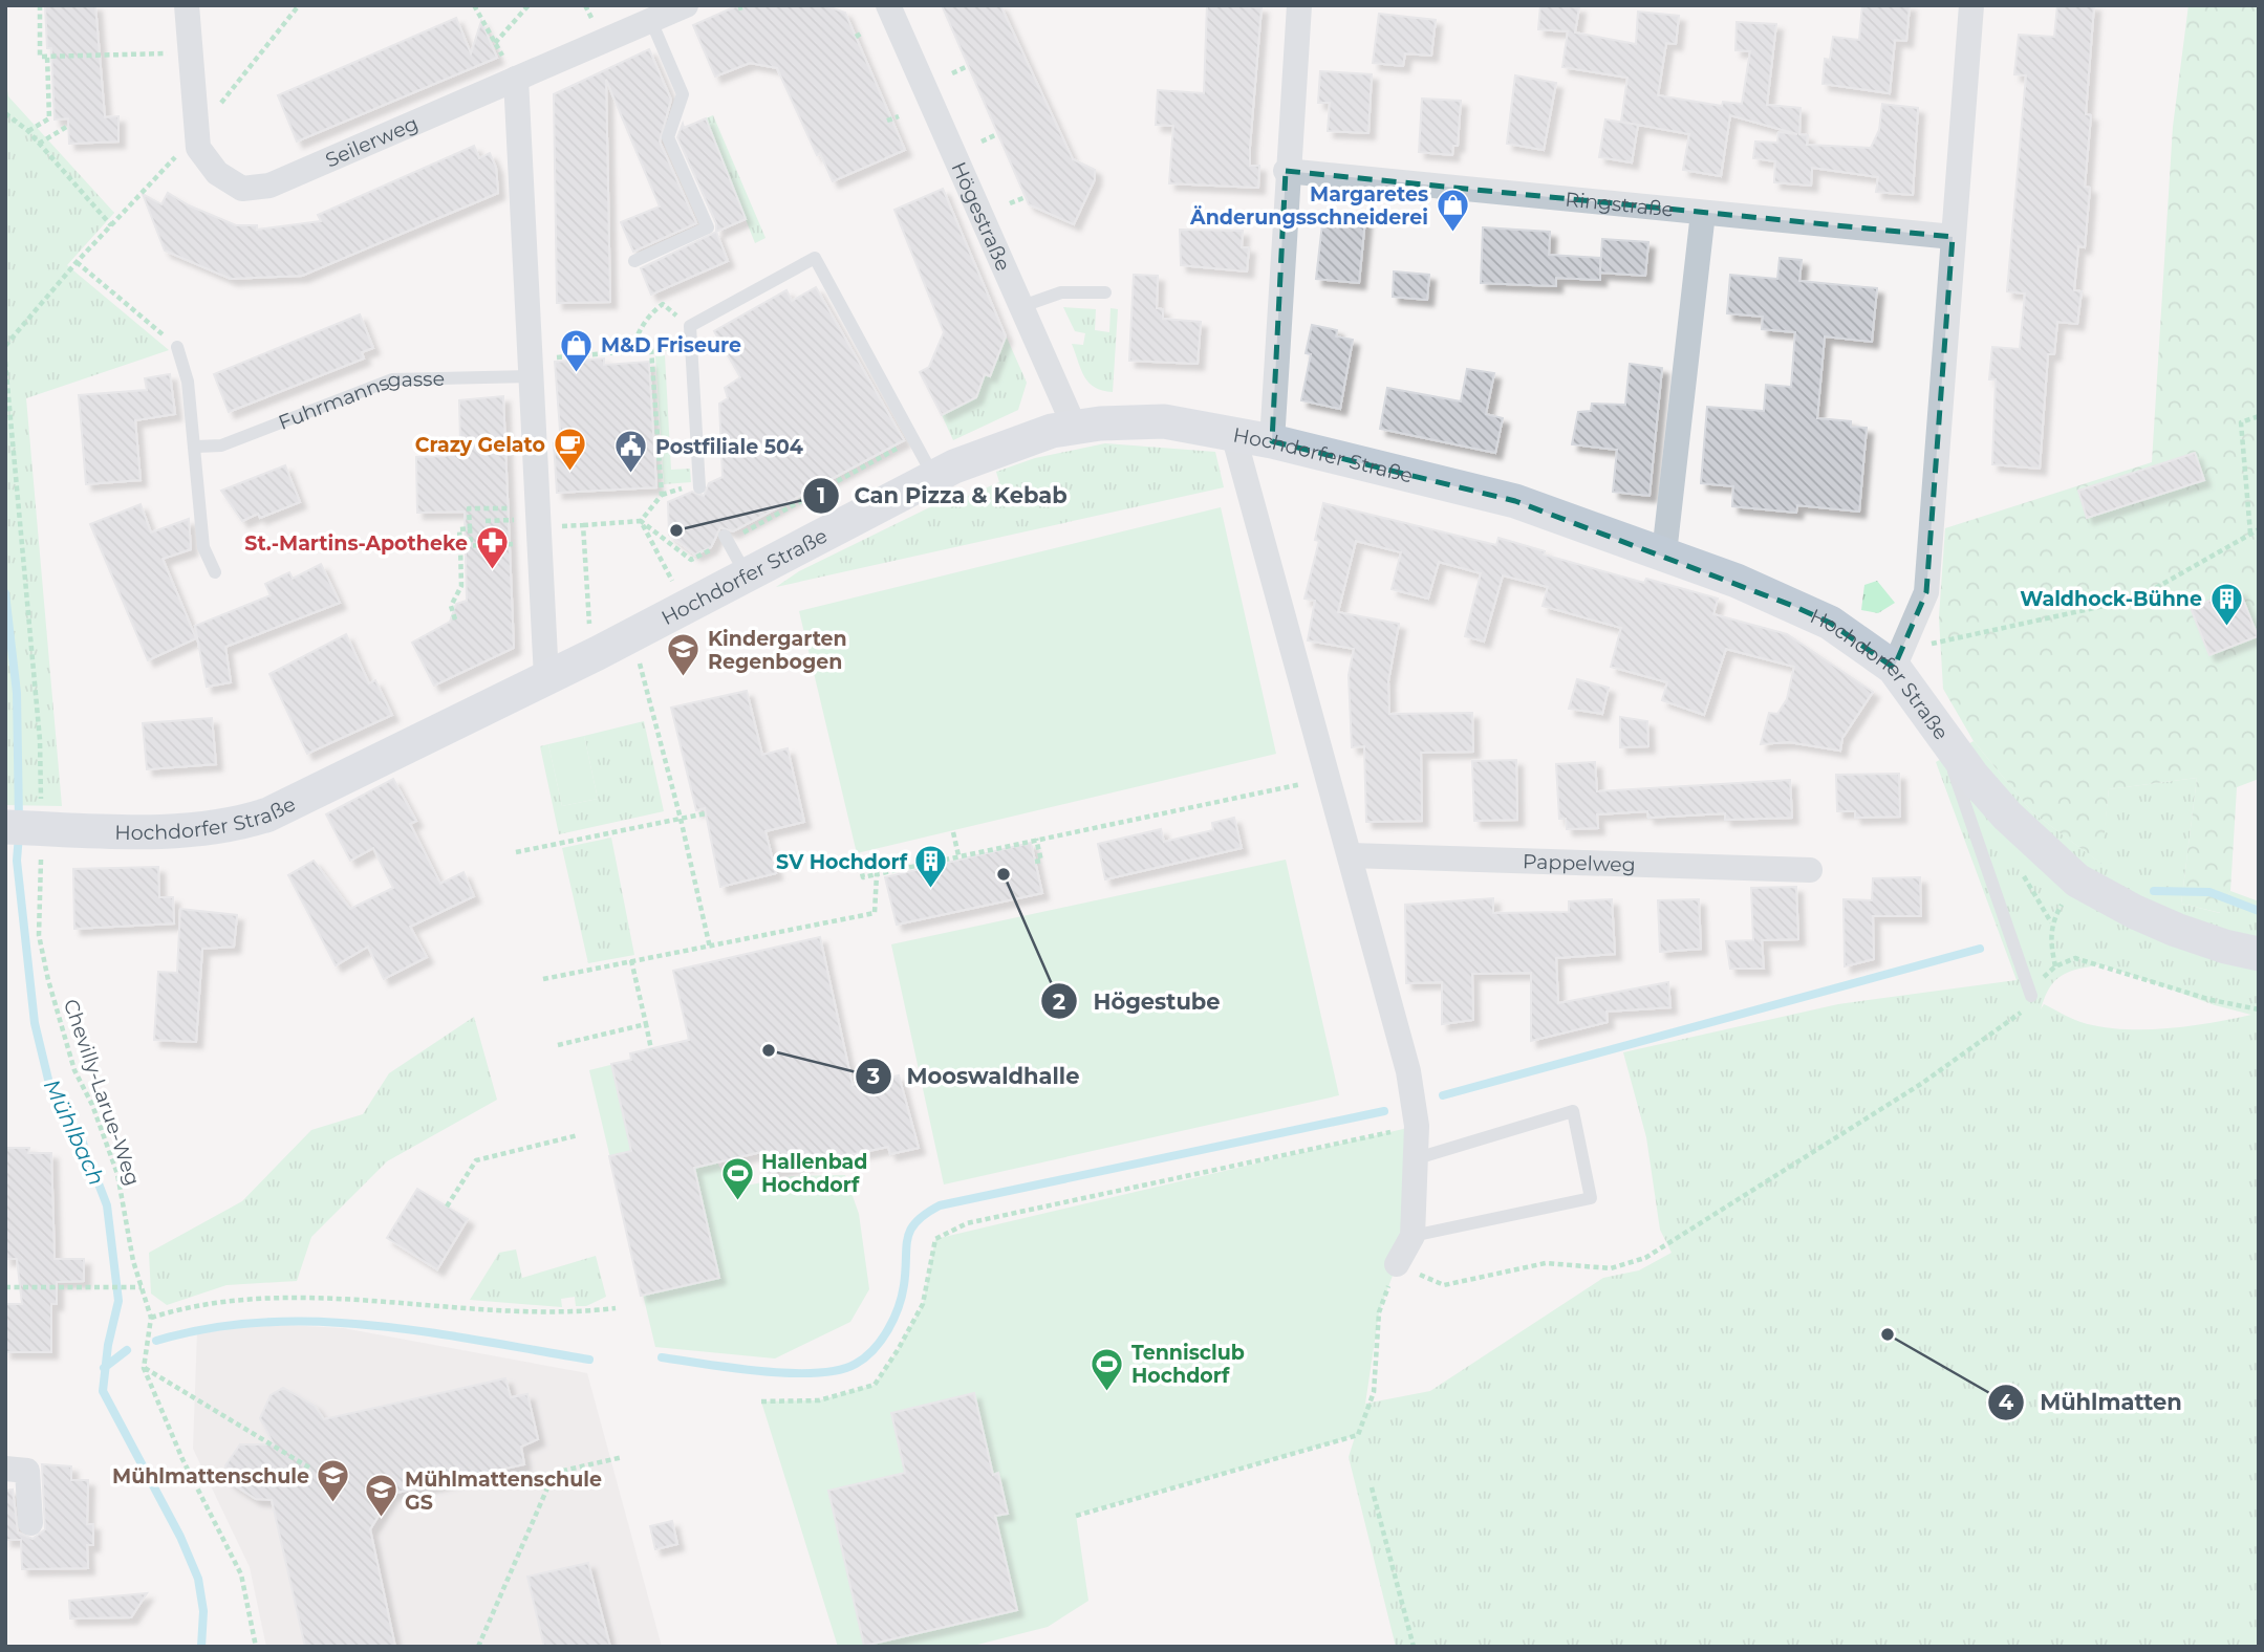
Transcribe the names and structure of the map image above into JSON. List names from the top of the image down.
{
  "streets": {
    "street": [
      "Seilerweg",
      "Ringstraße",
      "Högestraße",
      "Hochdorfer Straße",
      "Pappelweg"
    ],
    "lane": ["Fuhrmannsgasse"],
    "path": ["Chevilly-Larue-Weg"]
  },
  "crossings": [
    ["Högestraße", "Hochdorfer Straße"],
    ["Hochdorfer Straße", "Chevilly-Larue-Weg"]
  ],
  "water": ["Mühlbach"],
  "places": {
    "shop": ["Margaretes Änderungsschneiderei", "M&D Friseure"],
    "cafe": ["Crazy Gelato"],
    "public building": ["Postfiliale 504"],
    "other": [
      "Can Pizza & Kebab",
      "Högestube",
      "Mooswaldhalle",
      "Mühlmatten"
    ],
    "pharmacy": ["St.-Martins-Apotheke"],
    "building": ["Waldhock-Bühne", "SV Hochdorf"],
    "school or university": ["Kindergarten Regenbogen", "Mühlmattenschule", "Mühlmattenschule GS"],
    "sports": ["Hallenbad Hochdorf", "Tennisclub Hochdorf"]
  }
}
